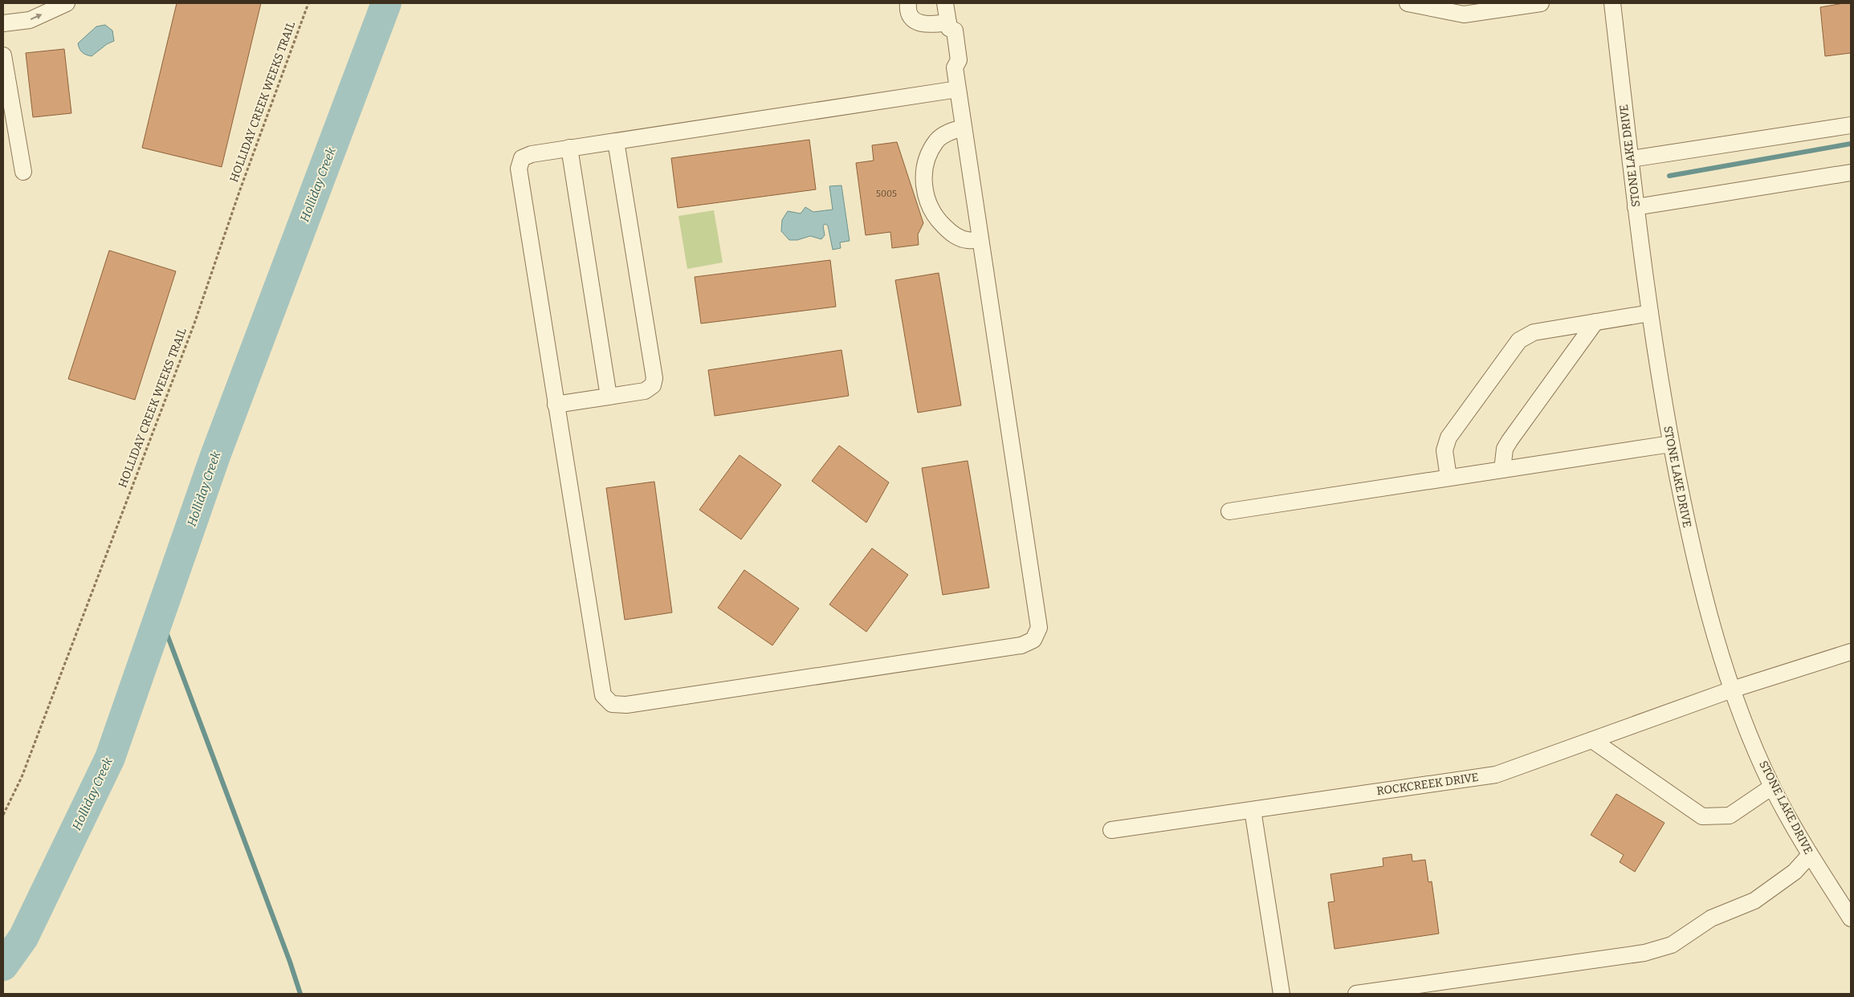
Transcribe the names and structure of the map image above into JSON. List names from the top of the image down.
{
  "streets": {
    "street": ["STONE LAKE DRIVE", "ROCKCREEK DRIVE"],
    "path": ["HOLLIDAY CREEK WEEKS TRAIL"]
  },
  "crossings": [
    ["STONE LAKE DRIVE", "ROCKCREEK DRIVE"]
  ],
  "water": ["Holliday Creek"],
  "house_numbers": ["5005"]
}
